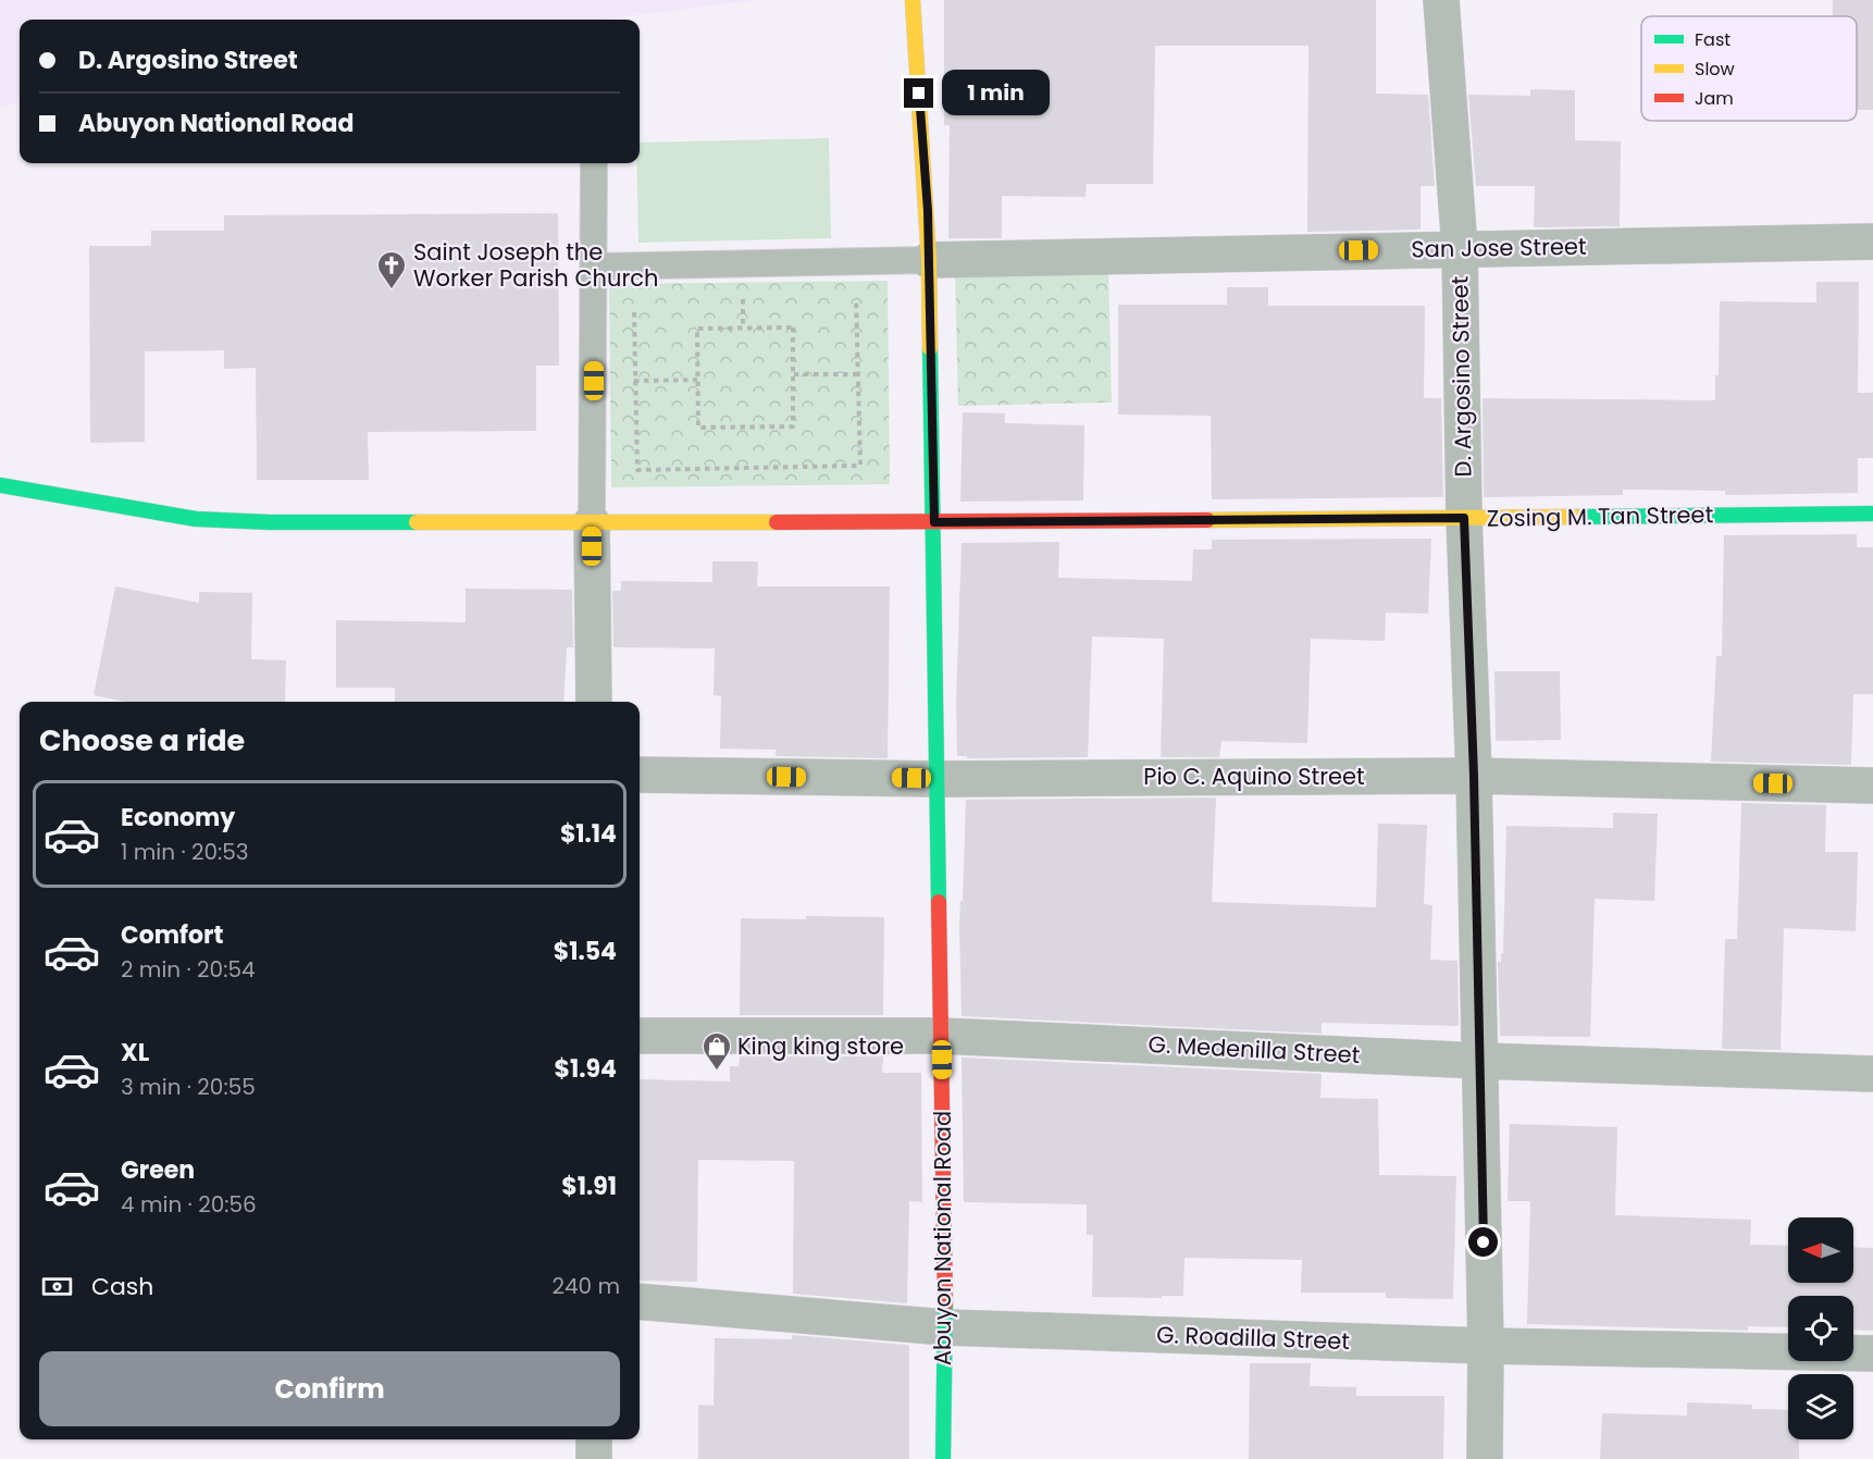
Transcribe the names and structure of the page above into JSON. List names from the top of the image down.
{
  "streets": {
    "street": [
      "San Jose Street",
      "D. Argosino Street",
      "Zosing M. Tan Street",
      "Pio C. Aquino Street",
      "G. Medenilla Street",
      "Abuyon National Road",
      "G. Roadilla Street"
    ]
  },
  "crossings": [
    ["San Jose Street", "D. Argosino Street"],
    ["San Jose Street", "Abuyon National Road"],
    ["D. Argosino Street", "Zosing M. Tan Street"],
    ["D. Argosino Street", "Pio C. Aquino Street"],
    ["D. Argosino Street", "G. Medenilla Street"],
    ["D. Argosino Street", "G. Roadilla Street"],
    ["Zosing M. Tan Street", "Abuyon National Road"],
    ["Pio C. Aquino Street", "Abuyon National Road"],
    ["G. Medenilla Street", "Abuyon National Road"],
    ["Abuyon National Road", "G. Roadilla Street"]
  ],
  "places": {
    "church": ["Saint Joseph the Worker Parish Church"],
    "shop": ["King king store"]
  },
  "legend": ["Fast", "Slow", "Jam"],
  "north": "left",
  "page": {
    "banner": ["D. Argosino Street", "Abuyon National Road"],
    "bubble": "1 min",
    "heading": "Choose a ride",
    "list": [
      {
        "name": "Economy",
        "note": "1 min · 20:53",
        "value": "$1.14"
      },
      {
        "name": "Comfort",
        "note": "2 min · 20:54",
        "value": "$1.54"
      },
      {
        "name": "XL",
        "note": "3 min · 20:55",
        "value": "$1.94"
      },
      {
        "name": "Green",
        "note": "4 min · 20:56",
        "value": "$1.91"
      }
    ],
    "pay": ["Cash", "240 m"],
    "buttons": "Confirm"
  }
}
